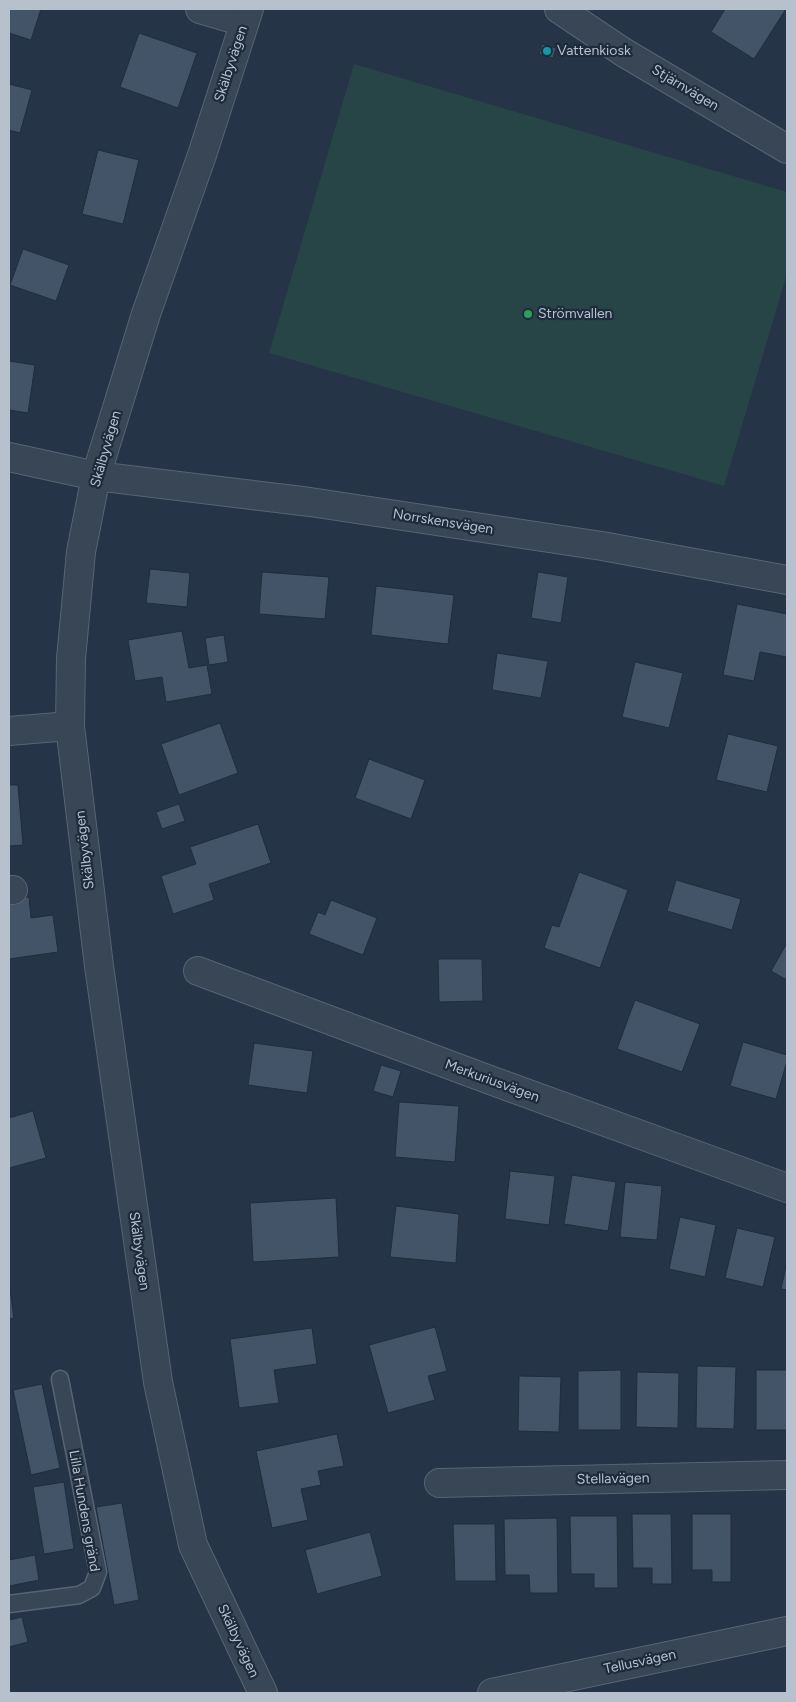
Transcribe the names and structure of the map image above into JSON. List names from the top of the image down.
{
  "streets": {
    "street": [
      "Skälbyvägen",
      "Stjärnvägen",
      "Norrskensvägen",
      "Merkuriusvägen",
      "Stellavägen",
      "Tellusvägen"
    ],
    "lane": ["Lilla Hundens gränd"]
  },
  "crossings": [
    ["Skälbyvägen", "Norrskensvägen"]
  ],
  "places": ["Vattenkiosk", "Strömvallen"]
}
